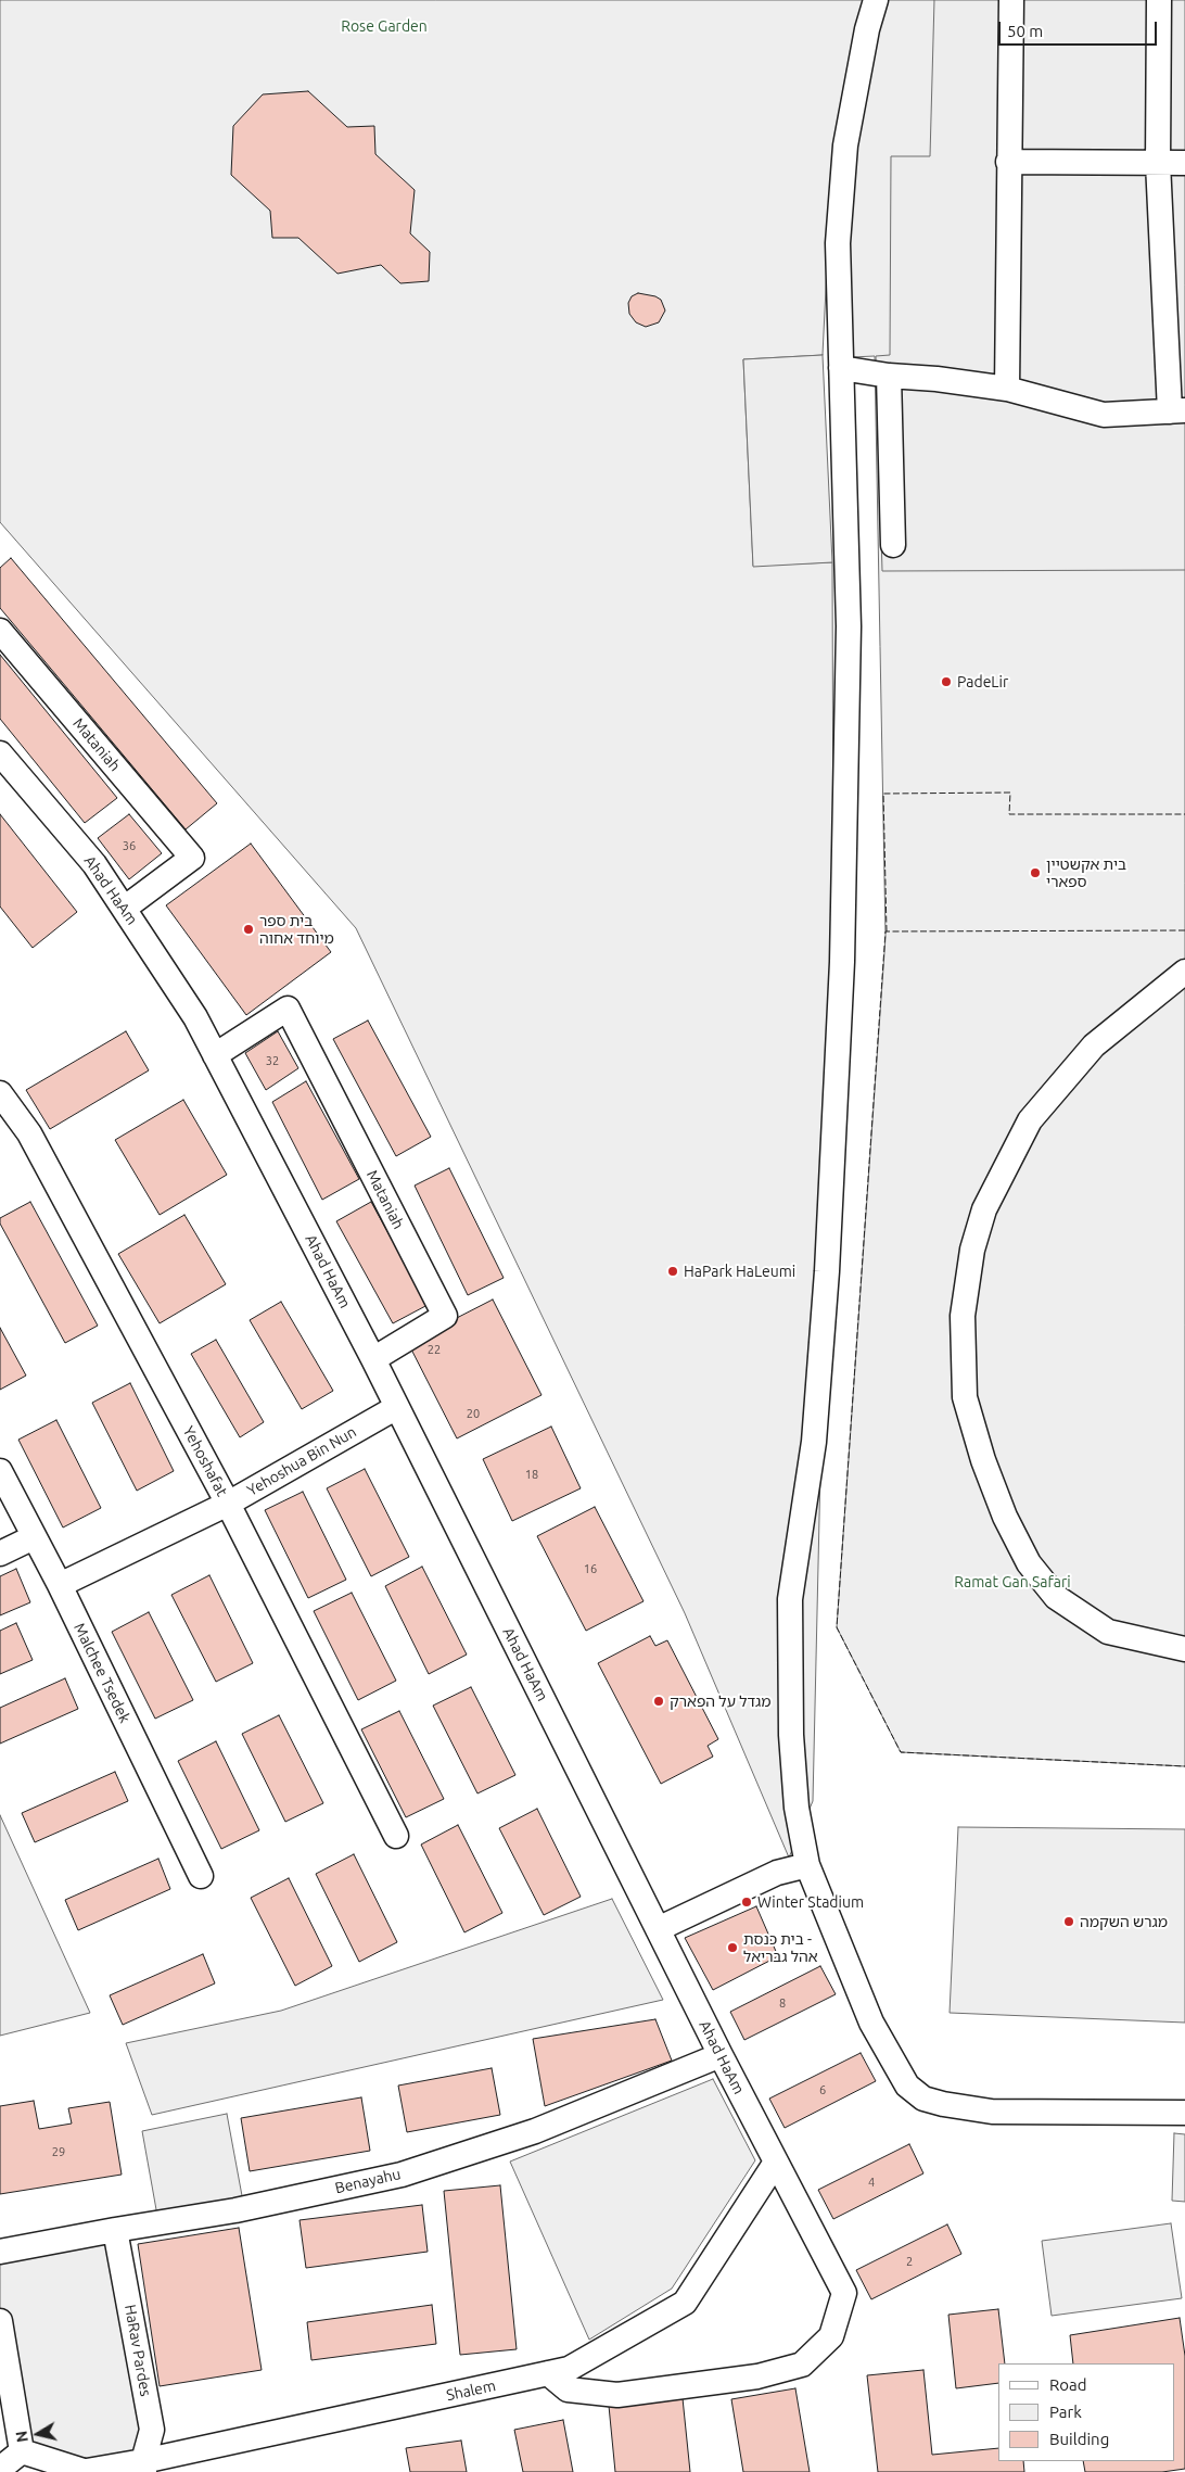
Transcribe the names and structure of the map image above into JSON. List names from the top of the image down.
{
  "streets": {
    "street": [
      "Mataniah",
      "Ahad HaAm",
      "Yehoshafat",
      "Yehoshua Bin Nun",
      "Malchee Tsedek",
      "Benayahu",
      "HaRav Pardes",
      "Shalem"
    ]
  },
  "crossings": [
    ["Mataniah", "Ahad HaAm"],
    ["Ahad HaAm", "Yehoshua Bin Nun"],
    ["Ahad HaAm", "Benayahu"],
    ["Ahad HaAm", "Shalem"],
    ["Yehoshafat", "Yehoshua Bin Nun"],
    ["Yehoshua Bin Nun", "Malchee Tsedek"],
    ["Benayahu", "HaRav Pardes"],
    ["HaRav Pardes", "Shalem"]
  ],
  "parks": ["Rose Garden", "Ramat Gan Safari"],
  "places": [
    "PadeLir",
    "בית אקשטיין ספארי",
    "בית ספר מיוחד אחוה",
    "HaPark HaLeumi",
    "מגדל על הפארק",
    "Winter Stadium",
    "מגרש השקמה",
    "בית כנסת - אהל גבריאל"
  ],
  "house_numbers": [
    "36",
    "32",
    "22",
    "20",
    "18",
    "16",
    "8",
    "6",
    "29",
    "4",
    "2"
  ],
  "legend": ["Road", "Park", "Building"],
  "scale_bar": "50 m",
  "north": "left"
}
